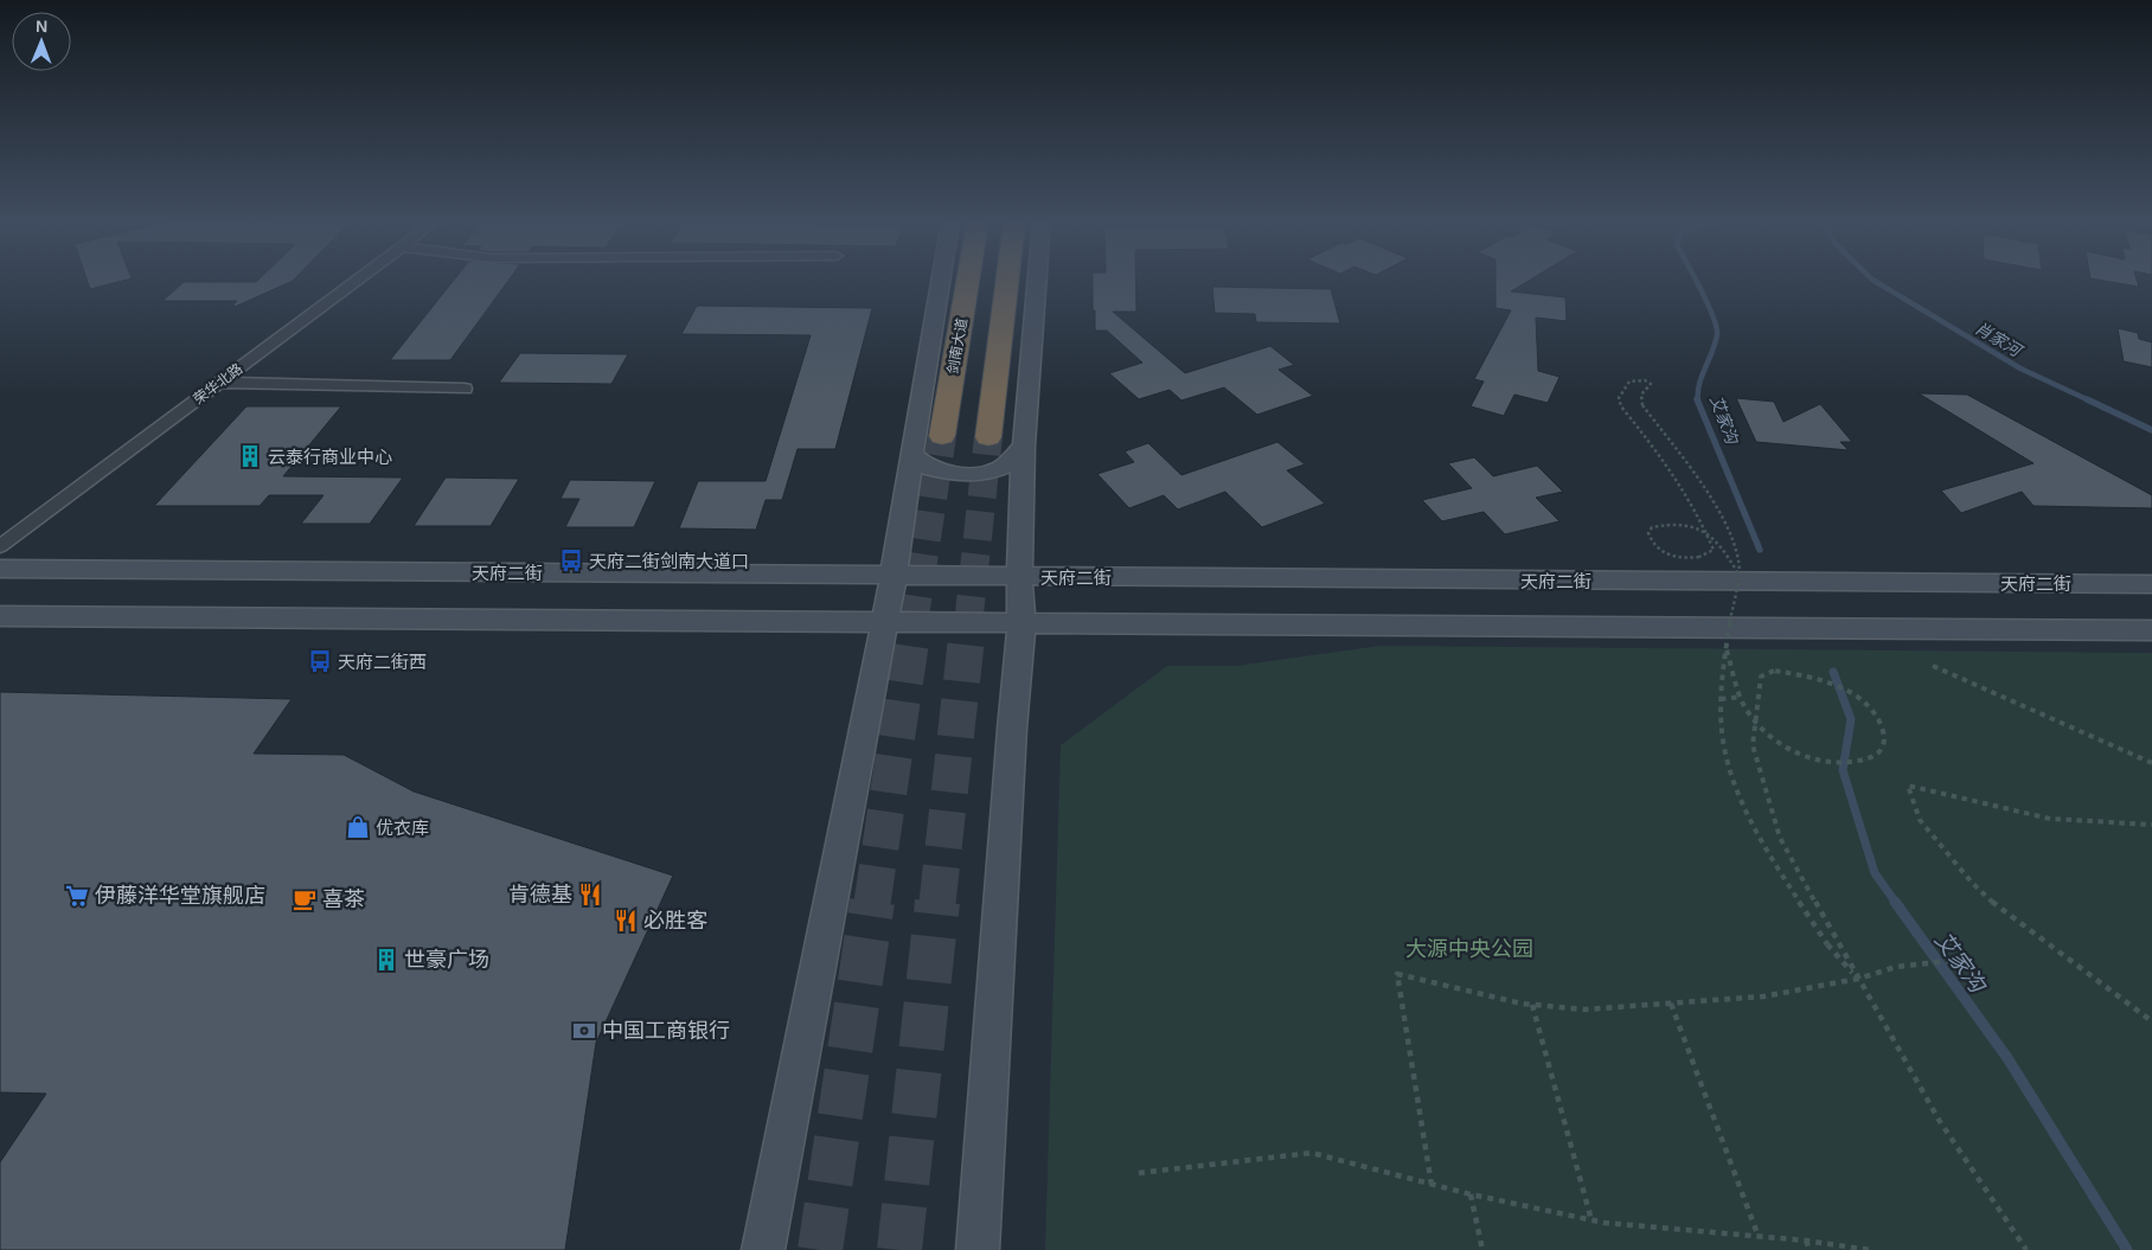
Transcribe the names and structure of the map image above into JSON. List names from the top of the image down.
{
  "streets": {
    "highway": ["剑南大道"],
    "main road": ["天府二街"],
    "street": ["荣华北路"]
  },
  "water": ["肖家河", "艾家沟"],
  "parks": ["大源中央公园"],
  "places": {
    "building": ["云泰行商业中心", "世豪广场"],
    "bus stop": ["天府二街剑南大道口", "天府二街西"],
    "shop": ["优衣库"],
    "restaurant": ["肯德基", "必胜客"],
    "supermarket": ["伊藤洋华堂旗舰店"],
    "cafe": ["喜茶"],
    "bank": ["中国工商银行"]
  },
  "north": "top"
}
